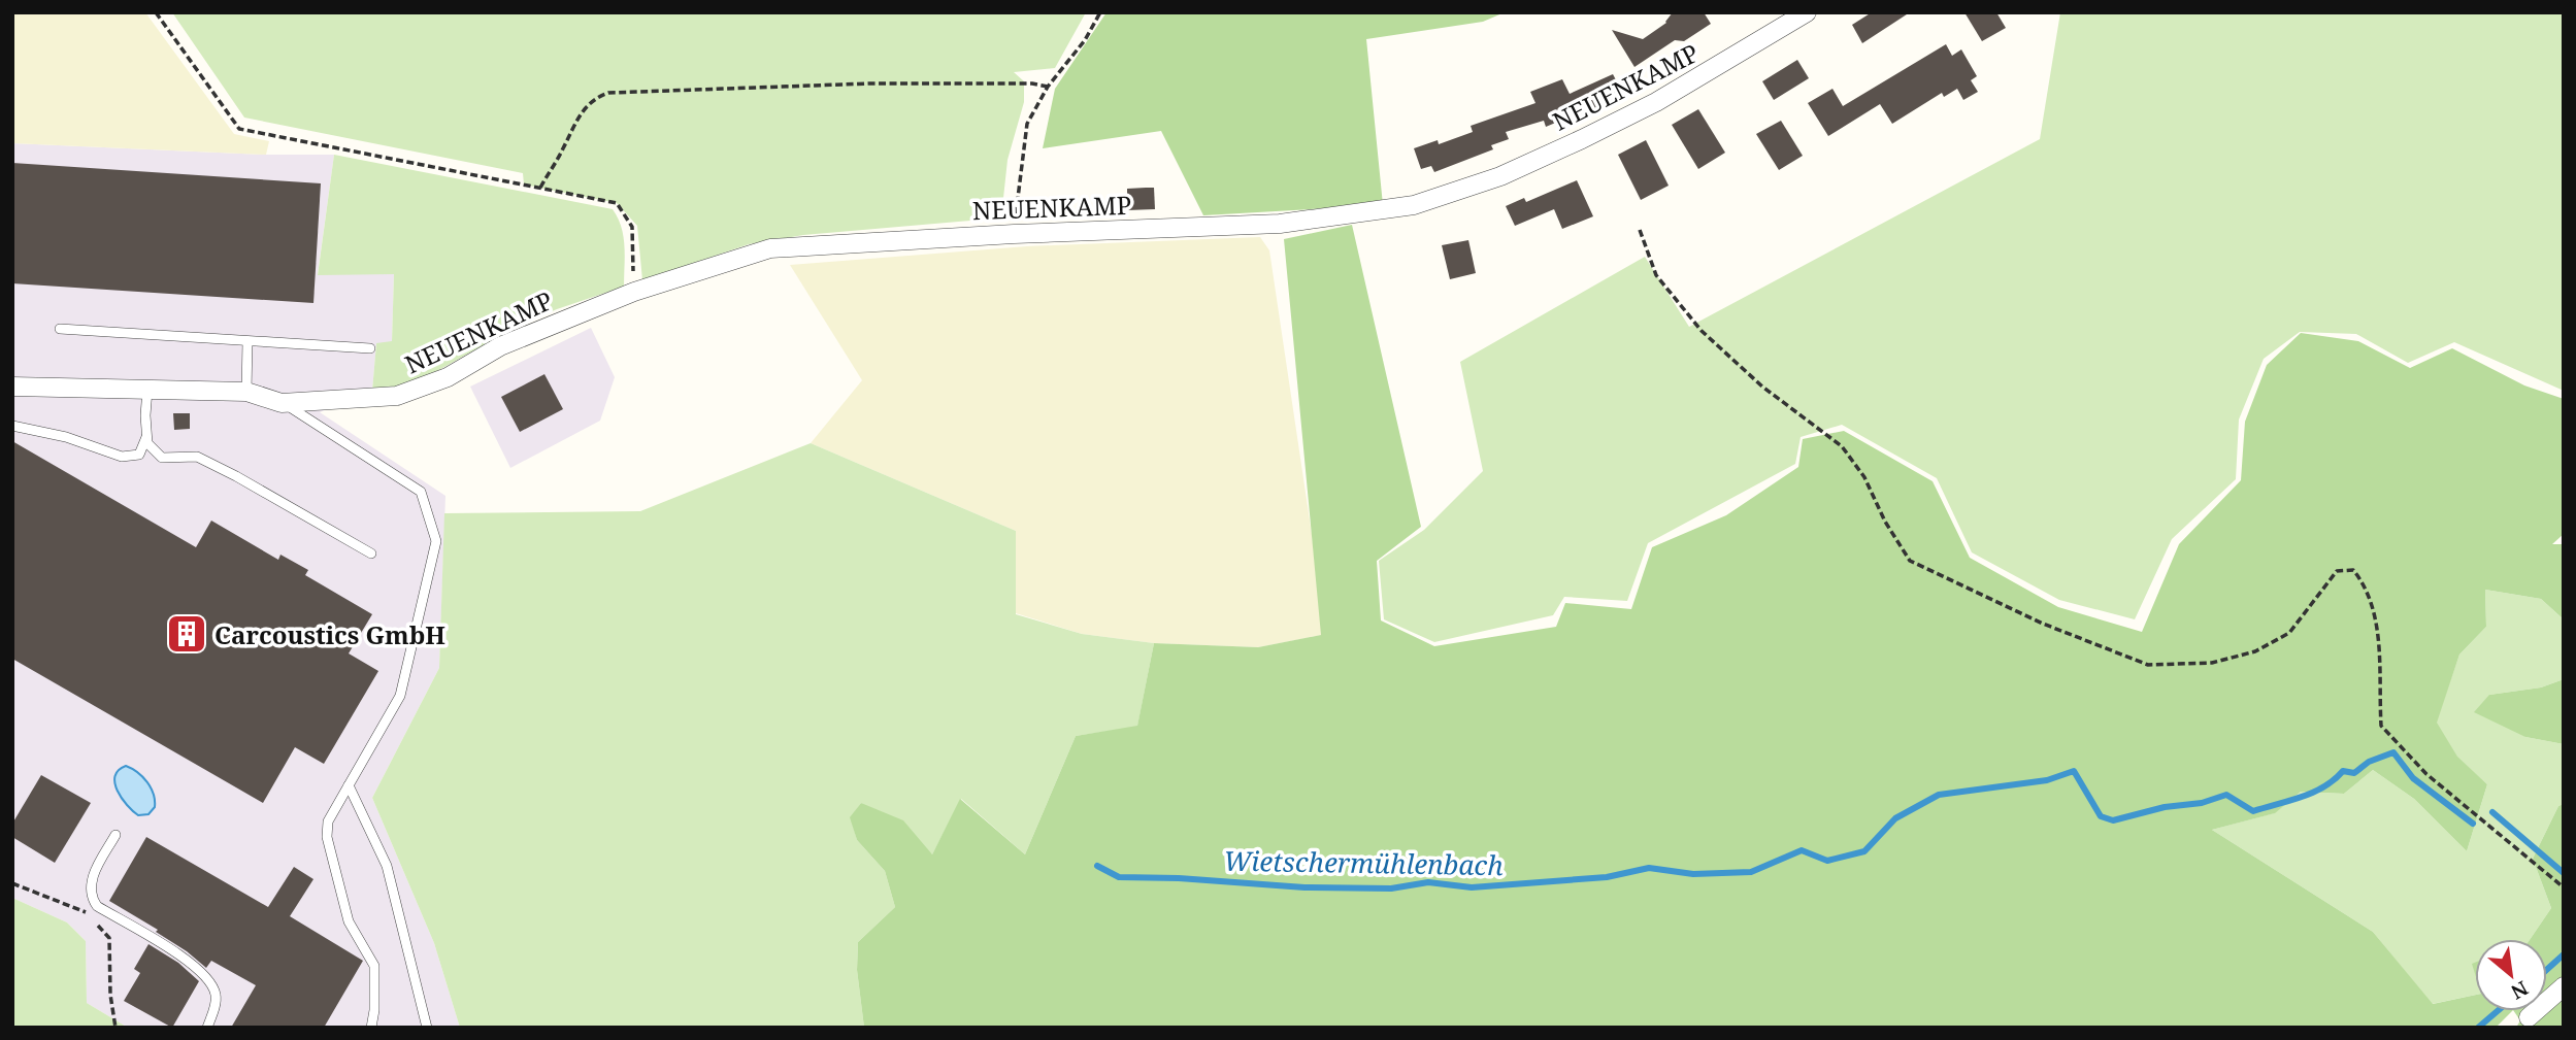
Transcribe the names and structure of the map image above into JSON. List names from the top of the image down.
{
  "streets": {
    "street": ["NEUENKAMP"]
  },
  "water": ["Wietschermühlenbach"],
  "places": {
    "building": ["Carcoustics GmbH"]
  },
  "north": "bottom right"
}
